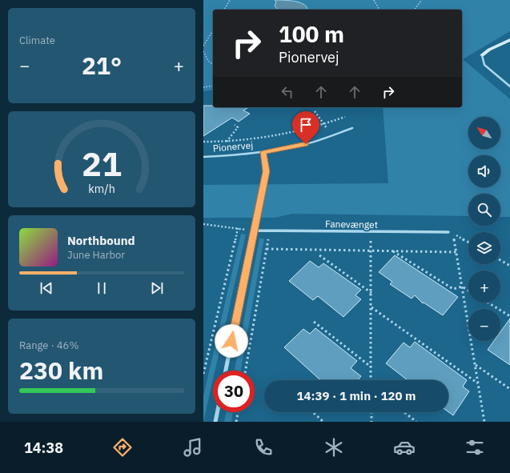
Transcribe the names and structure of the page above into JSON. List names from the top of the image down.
{
  "streets": {
    "street": ["Pionervej", "Fanevænget"]
  },
  "crossings": [
    ["Pionervej", "Fanevænget"]
  ],
  "north": "top left",
  "page": {
    "tile": [
      "Climate",
      ["Range · 46%", "230 km"]
    ],
    "turn": ["100 m", "Pionervej"],
    "heat": ["−", "21°", "+"],
    "map_buttons": ["+", "−"],
    "song": ["Northbound", "June Harbor"],
    "limit": "30",
    "trip": "14:39 · 1 min · 120 m",
    "tabs": "14:38",
    "gauge": ["21", "km/h"]
  }
}
